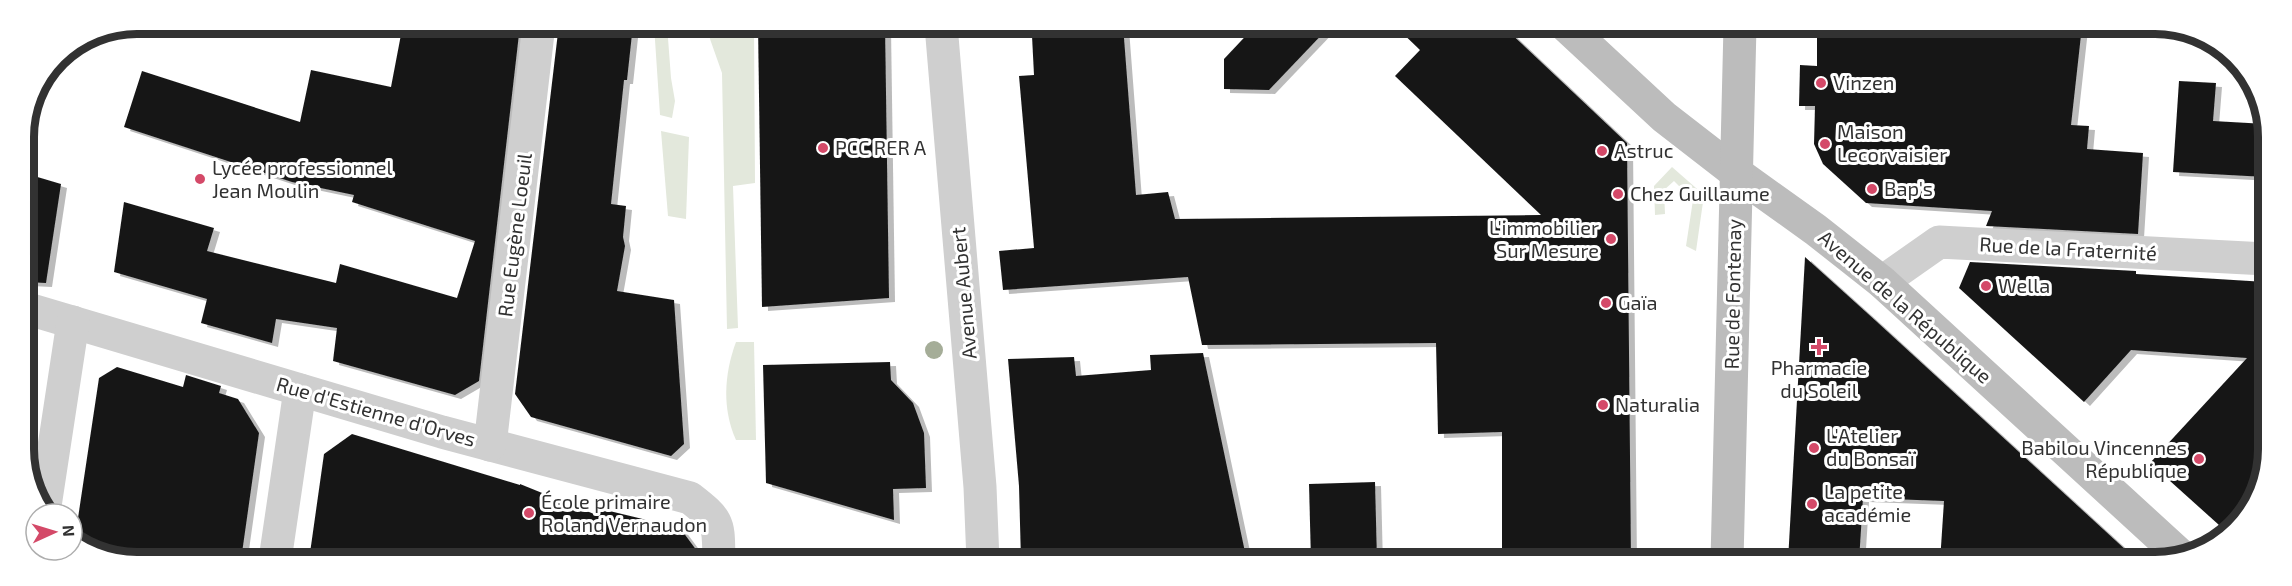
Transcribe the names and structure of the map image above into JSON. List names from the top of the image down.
{
  "streets": {
    "street": [
      "Rue Eugène Loeuil",
      "Rue de la Fraternité",
      "Avenue Aubert",
      "Rue de Fontenay",
      "Avenue de la République",
      "Rue d'Estienne d'Orves"
    ]
  },
  "crossings": [
    ["Rue Eugène Loeuil", "Rue d'Estienne d'Orves"],
    ["Rue de la Fraternité", "Avenue de la République"],
    ["Rue de Fontenay", "Avenue de la République"]
  ],
  "places": {
    "other": [
      "Vinzen",
      "Maison Lecorvaisier",
      "PCC RER A",
      "Astruc",
      "Lycée professionnel Jean Moulin",
      "Bap's",
      "Chez Guillaume",
      "L'immobilier Sur Mesure",
      "Wella",
      "Gaïa",
      "Naturalia",
      "L'Atelier du Bonsaï",
      "Babilou Vincennes République",
      "La petite académie",
      "École primaire Roland Vernaudon"
    ],
    "health": ["Pharmacie du Soleil"]
  },
  "north": "right"
}
